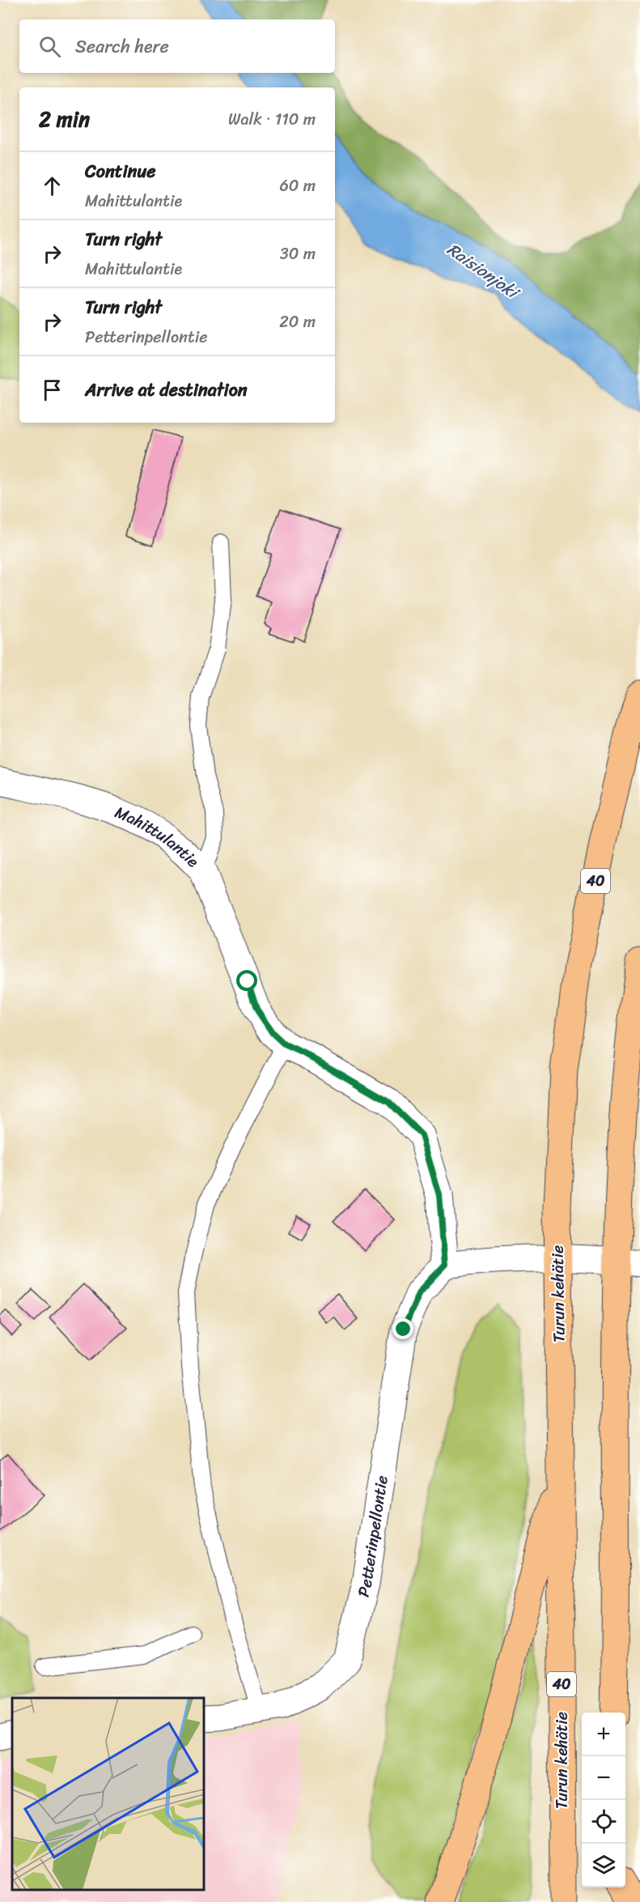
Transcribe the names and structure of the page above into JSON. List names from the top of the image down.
{
  "streets": {
    "highway": ["40", "Turun kehätie"],
    "street": ["Mahittulantie", "Petterinpellontie"]
  },
  "crossings": [
    ["Mahittulantie", "Petterinpellontie"]
  ],
  "water": ["Raisionjoki"],
  "page": {
    "search": "Search here",
    "heading": ["2 min", "Walk · 110 m"],
    "list": [
      ["Continue", "Mahittulantie", "60 m"],
      ["Turn right", "Mahittulantie", "30 m"],
      ["Turn right", "Petterinpellontie", "20 m"],
      "Arrive at destination"
    ],
    "map_buttons": ["+", "−"]
  }
}
